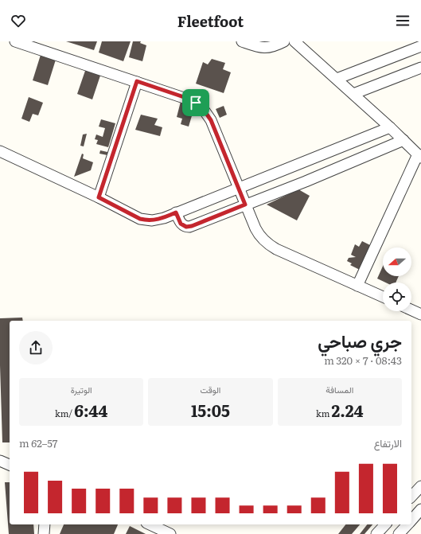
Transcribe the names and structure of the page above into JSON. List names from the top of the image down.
{
  "north": "left",
  "page": {
    "header": "Fleetfoot",
    "heading": ["جري صباحي", "08:43 · 7 × 320 m"],
    "stats": [
      ["المسافة", "2.24 km"],
      ["الوقت", "15:05"],
      ["الوتيرة", "6:44 /km"]
    ],
    "chart": ["الارتفاع", "57–62 m"]
  }
}
